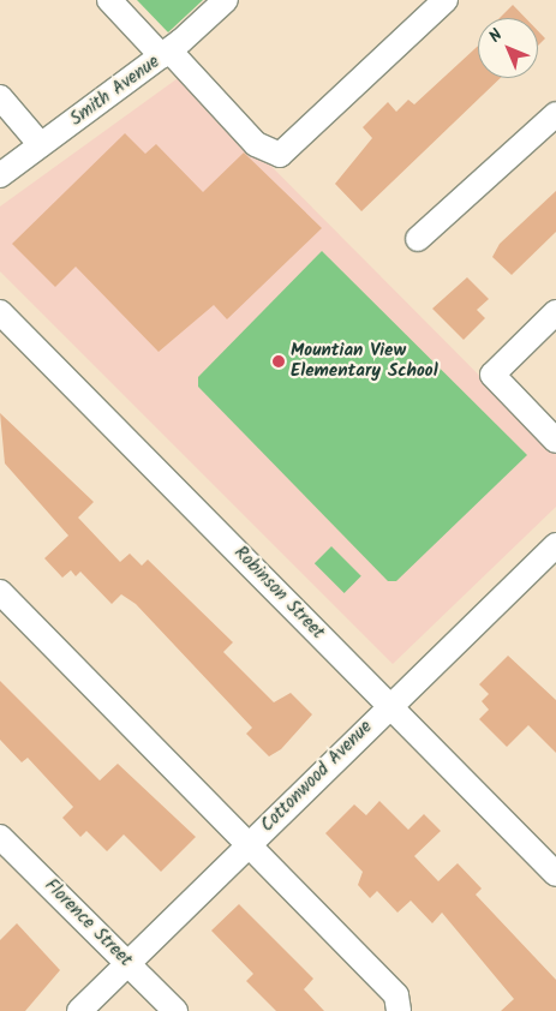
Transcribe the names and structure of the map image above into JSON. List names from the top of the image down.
{
  "streets": {
    "street": [
      "Smith Avenue",
      "Robinson Street",
      "Cottonwood Avenue",
      "Florence Street"
    ]
  },
  "crossings": [
    ["Robinson Street", "Cottonwood Avenue"],
    ["Cottonwood Avenue", "Florence Street"]
  ],
  "places": ["Mountian View Elementary School"],
  "north": "top left"
}
